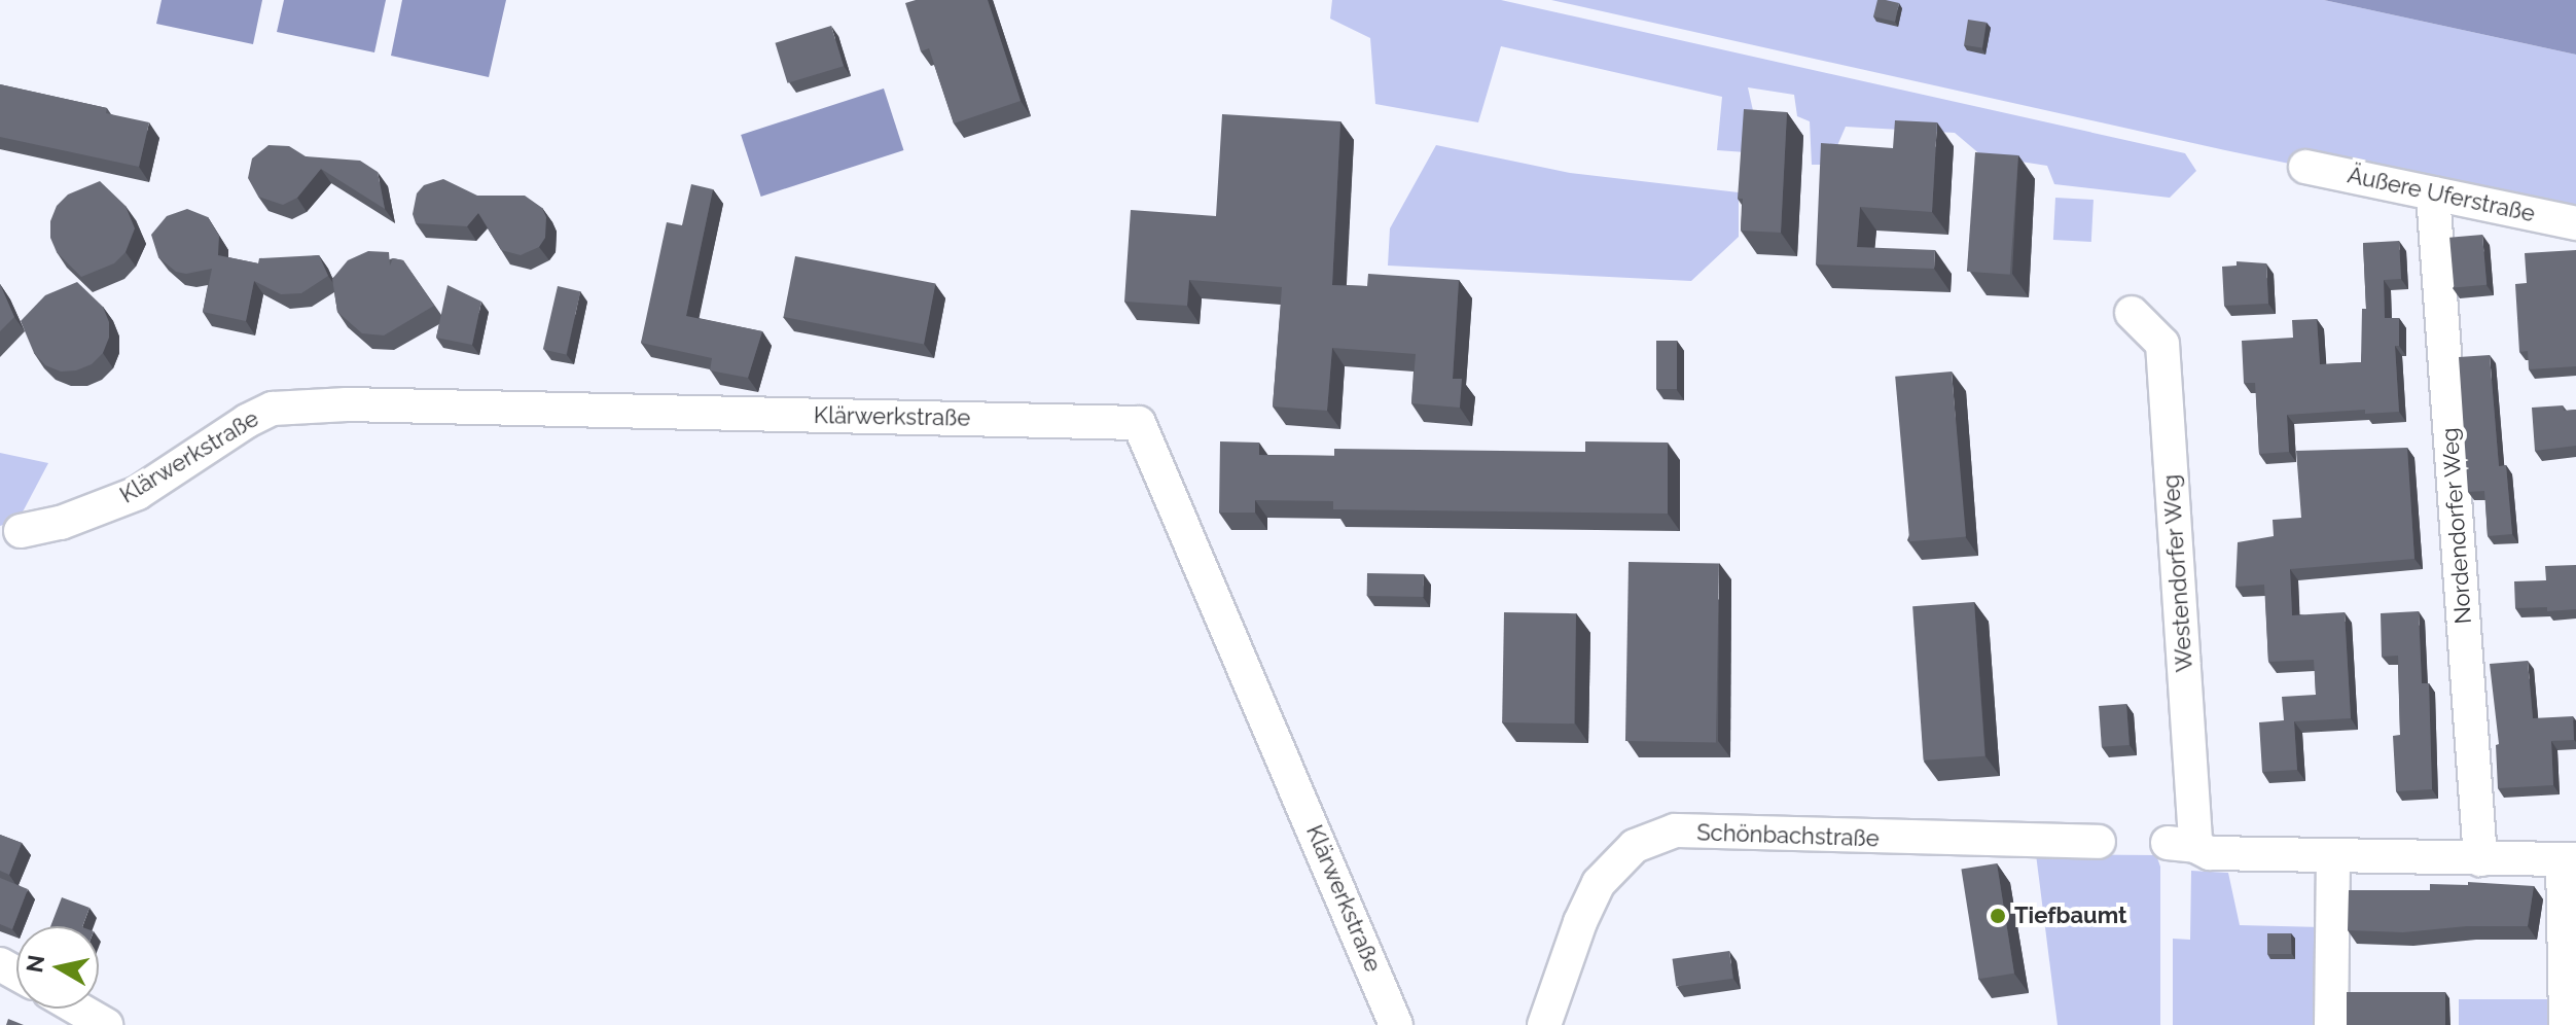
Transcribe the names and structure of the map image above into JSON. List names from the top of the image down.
{
  "streets": {
    "street": [
      "Äußere Uferstraße",
      "Klärwerkstraße",
      "Nordendorfer Weg",
      "Westendorfer Weg",
      "Schönbachstraße"
    ]
  },
  "crossings": [
    ["Äußere Uferstraße", "Nordendorfer Weg"]
  ],
  "places": ["Tiefbaumt"],
  "north": "left"
}
